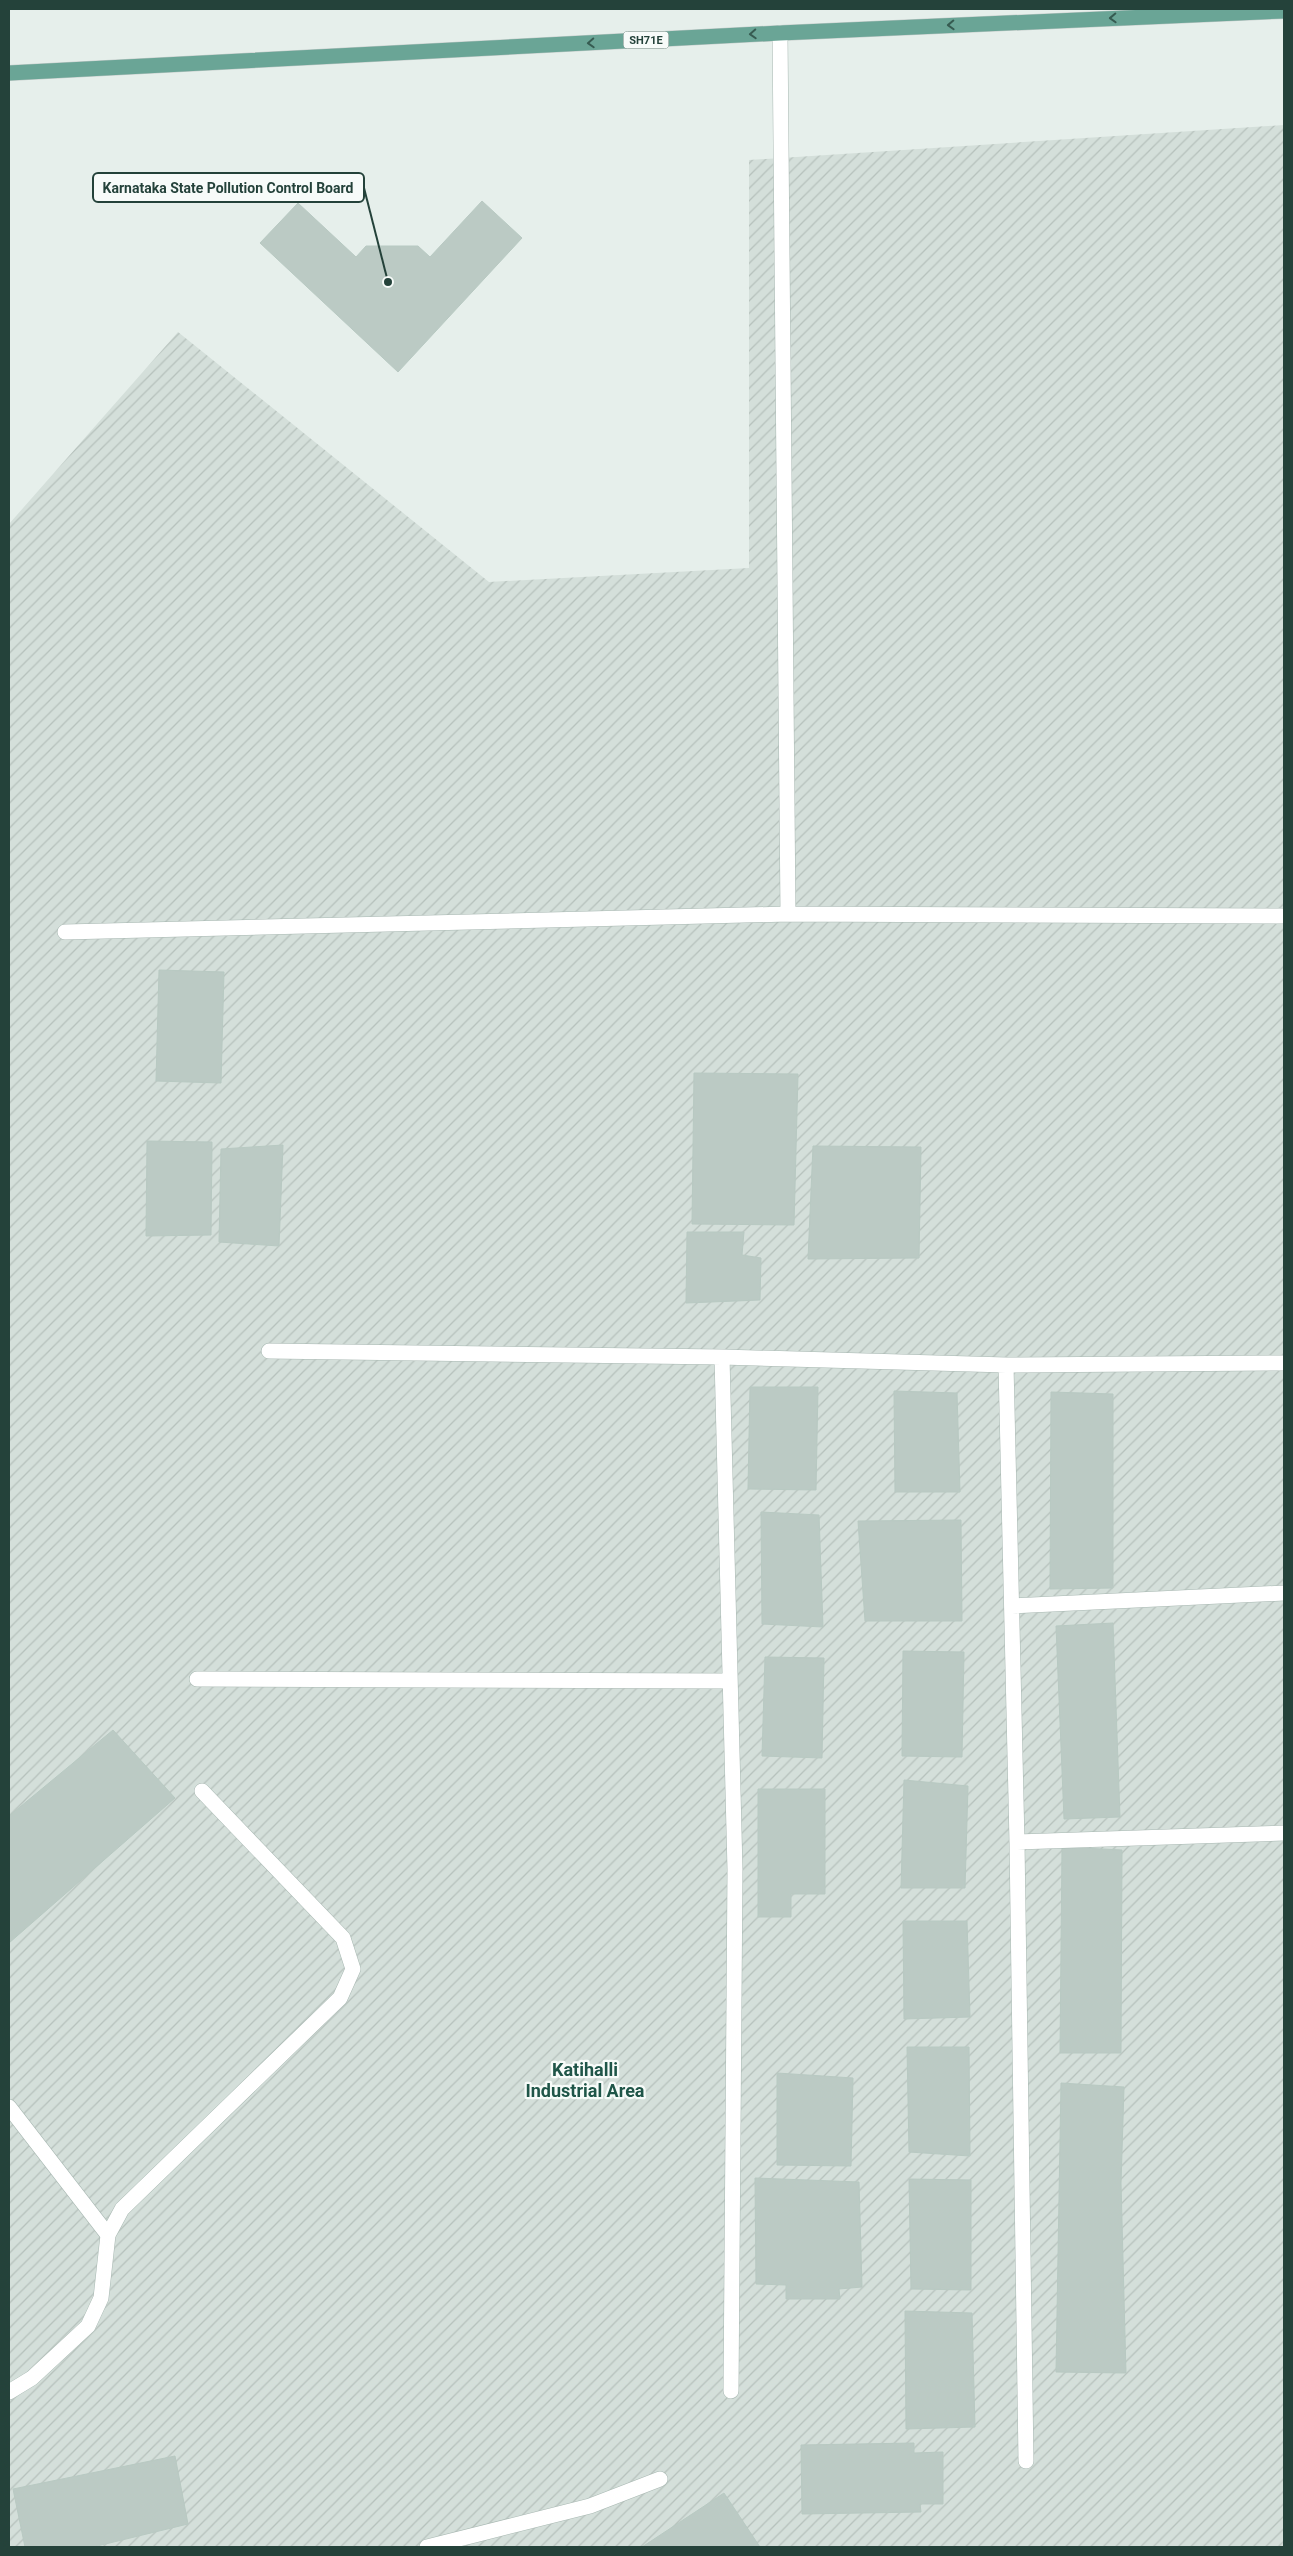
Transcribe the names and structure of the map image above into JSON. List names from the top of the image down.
{
  "streets": {
    "main road": ["SH71E"]
  },
  "districts": ["Katihalli Industrial Area"],
  "places": ["Karnataka State Pollution Control Board"]
}
